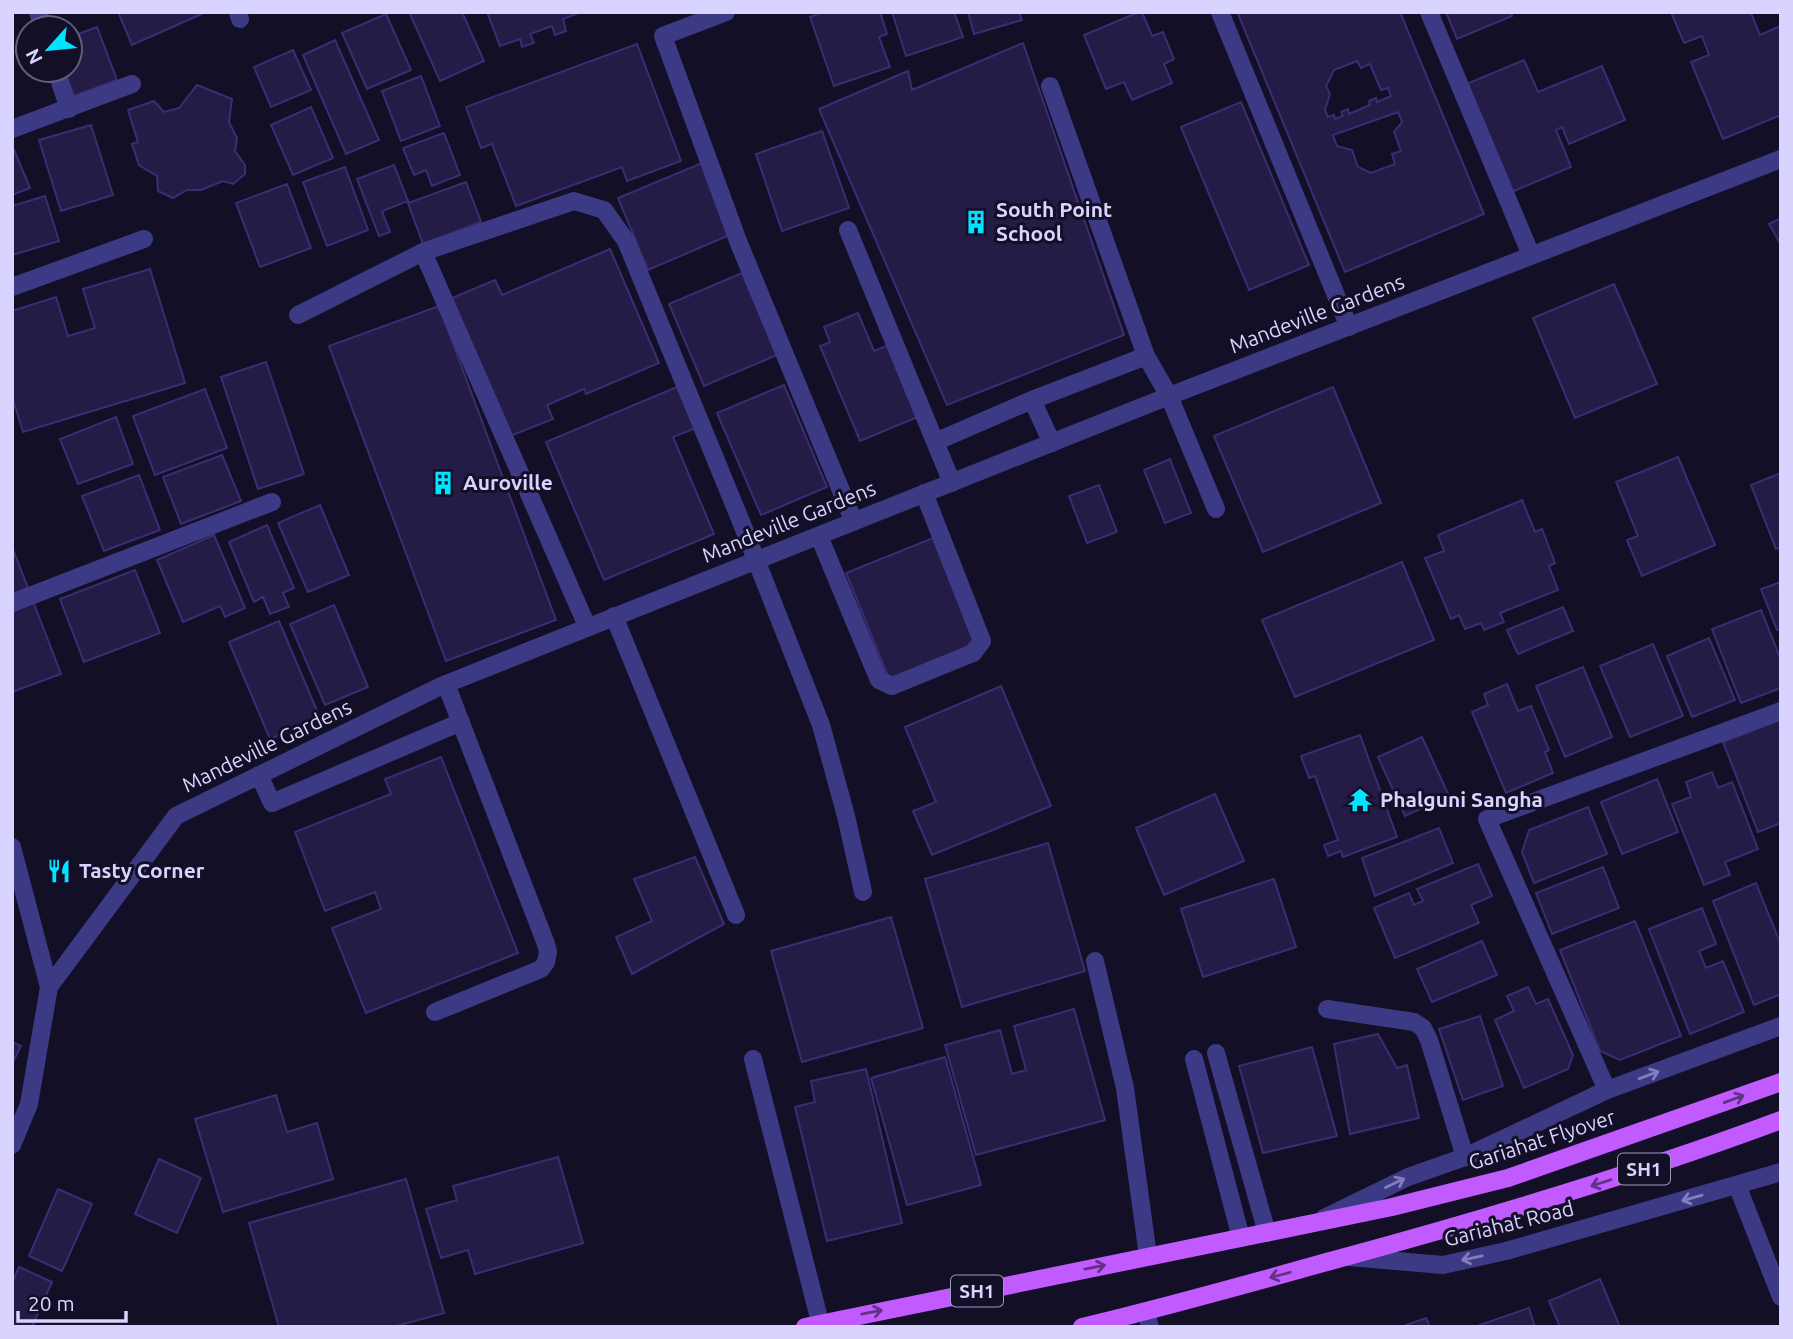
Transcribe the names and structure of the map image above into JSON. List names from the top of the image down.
{
  "streets": {
    "main road": ["Gariahat Flyover", "SH1", "Gariahat Road"],
    "street": ["Mandeville Gardens"]
  },
  "crossings": [
    ["Gariahat Flyover", "SH1"],
    ["SH1", "Gariahat Road"]
  ],
  "places": {
    "building": ["South Point School", "Auroville"],
    "temple": ["Phalguni Sangha"],
    "restaurant": ["Tasty Corner"]
  },
  "scale_bar": "20 m",
  "north": "bottom left"
}
